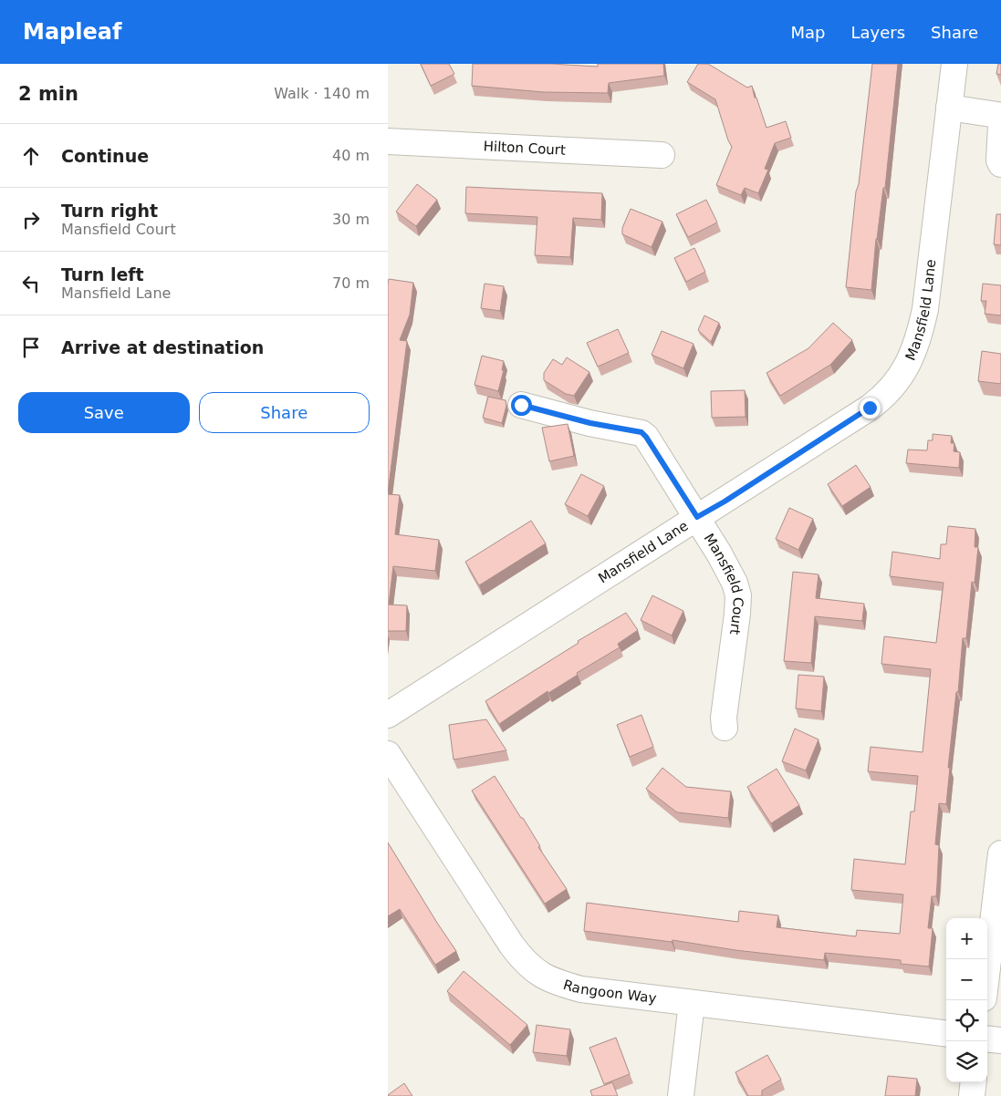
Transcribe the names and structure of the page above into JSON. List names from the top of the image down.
{
  "streets": {
    "street": [
      "Hilton Court",
      "Mansfield Lane",
      "Mansfield Court",
      "Rangoon Way"
    ]
  },
  "crossings": [
    ["Mansfield Lane", "Mansfield Court"]
  ],
  "page": {
    "header": "Mapleaf",
    "nav": ["Map", "Layers", "Share"],
    "heading": ["2 min", "Walk · 140 m"],
    "list": [
      ["Continue", "40 m"],
      ["Turn right", "Mansfield Court", "30 m"],
      ["Turn left", "Mansfield Lane", "70 m"],
      "Arrive at destination"
    ],
    "buttons": ["Save", "Share"],
    "map_buttons": ["+", "−"]
  }
}
